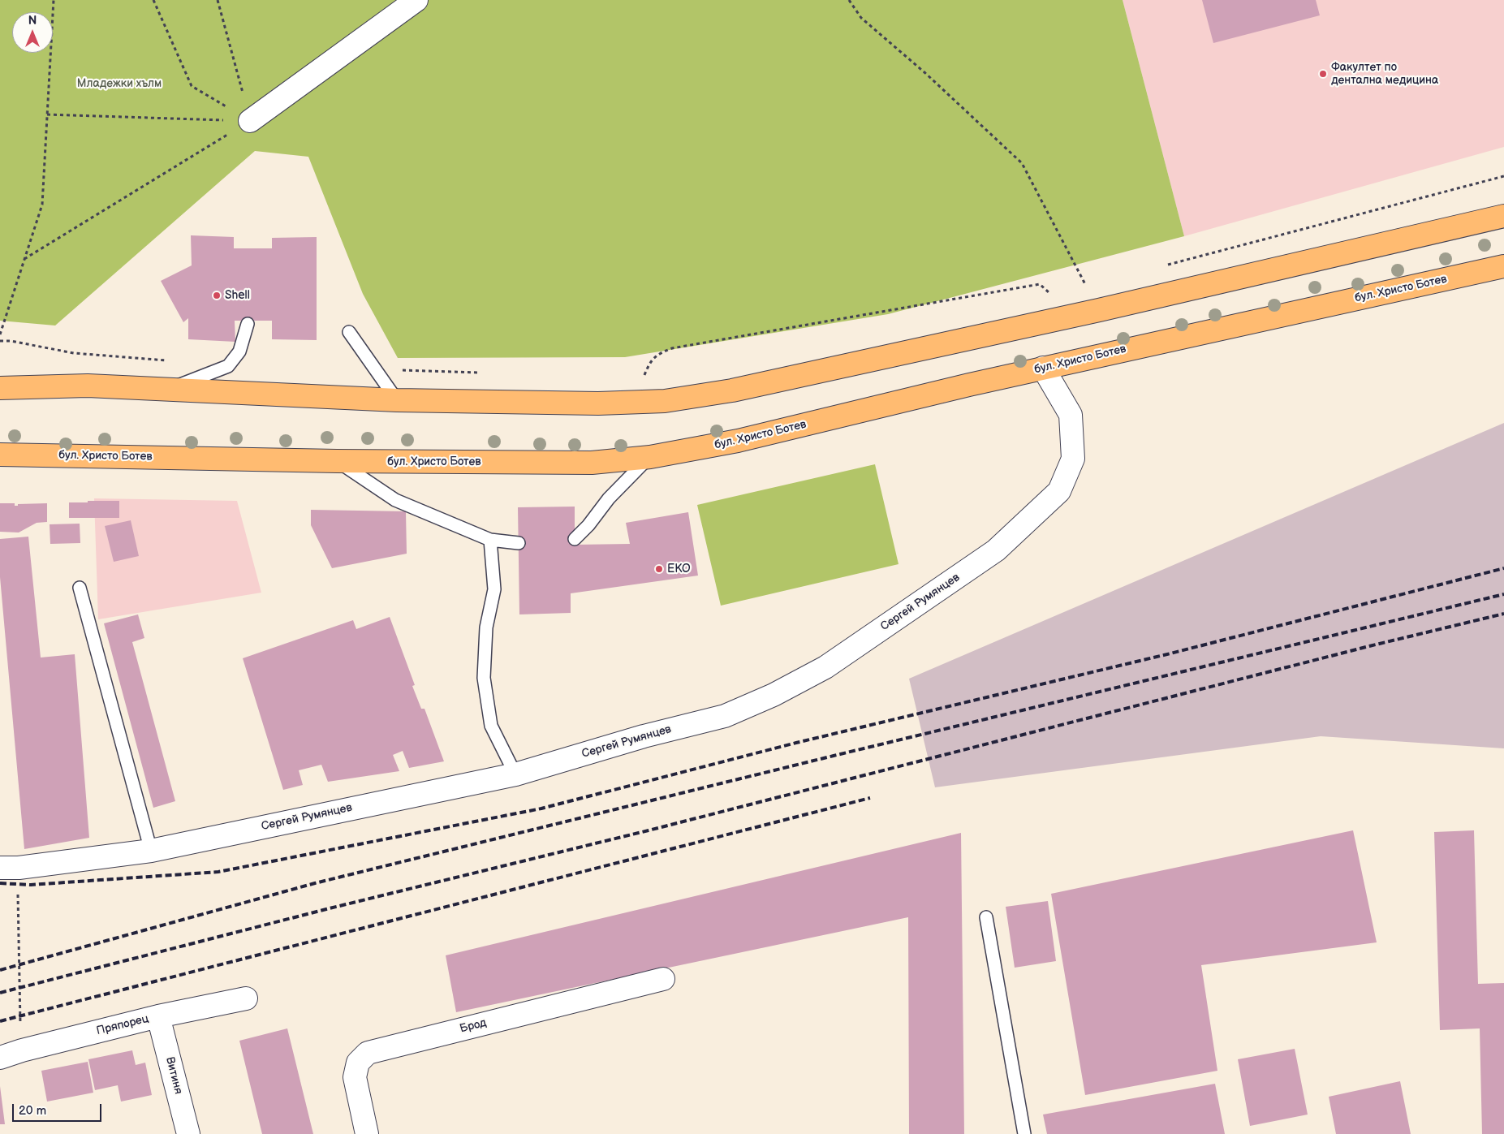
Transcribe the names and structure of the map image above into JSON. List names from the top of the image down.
{
  "streets": {
    "main road": ["бул. Христо Ботев"],
    "street": [
      "Сергей Румянцев",
      "Пряпорец",
      "Брод",
      "Витиня"
    ]
  },
  "crossings": [
    ["бул. Христо Ботев", "Сергей Румянцев"],
    ["Пряпорец", "Витиня"]
  ],
  "parks": ["Младежки хълм"],
  "places": ["Факултет по дентална медицина", "Shell", "EKO"],
  "scale_bar": "20 m",
  "north": "top"
}
